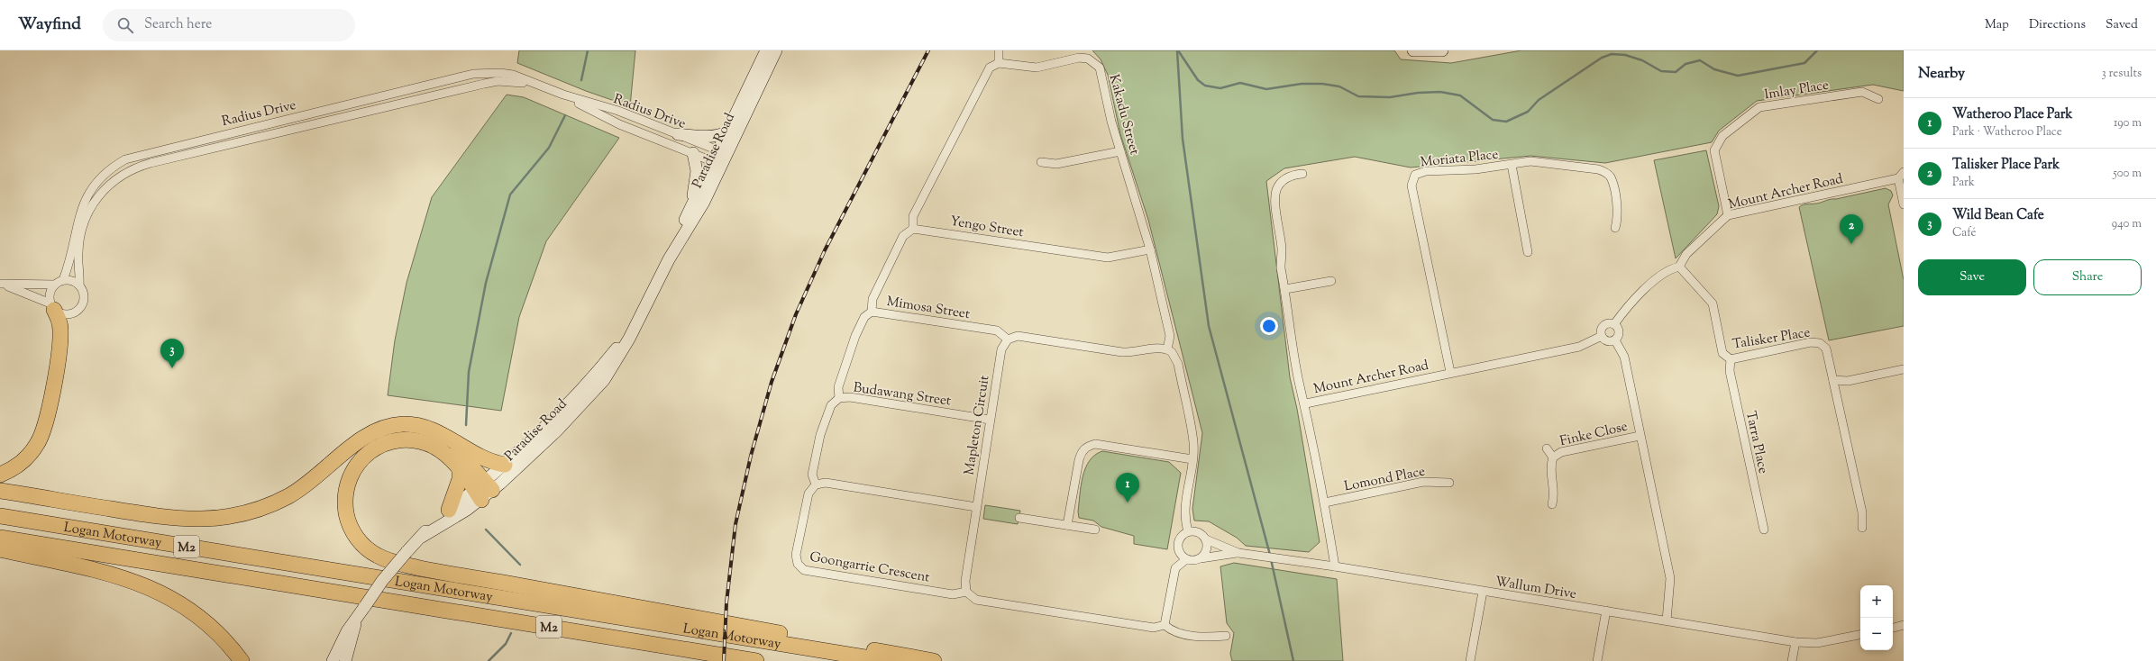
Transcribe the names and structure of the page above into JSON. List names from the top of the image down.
{
  "streets": {
    "highway": ["Logan Motorway", "M2"],
    "street": [
      "Imlay Place",
      "Radius Drive",
      "Kakadu Street",
      "Paradise Road",
      "Moriata Place",
      "Mount Archer Road",
      "Yengo Street",
      "Mimosa Street",
      "Talisker Place",
      "Budawang Street",
      "Mapleton Circuit",
      "Finke Close",
      "Tarra Place",
      "Lomond Place",
      "Goongarrie Crescent",
      "Wallum Drive"
    ]
  },
  "crossings": [
    ["Imlay Place", "Mount Archer Road"],
    ["Radius Drive", "Paradise Road"],
    ["Kakadu Street", "Yengo Street"],
    ["Moriata Place", "Mount Archer Road"],
    ["Mount Archer Road", "Talisker Place"],
    ["Mount Archer Road", "Lomond Place"],
    ["Mount Archer Road", "Wallum Drive"],
    ["Mimosa Street", "Budawang Street"],
    ["Mimosa Street", "Mapleton Circuit"],
    ["Talisker Place", "Tarra Place"],
    ["Budawang Street", "Mapleton Circuit"],
    ["Budawang Street", "Goongarrie Crescent"],
    ["Mapleton Circuit", "Goongarrie Crescent"]
  ],
  "page": {
    "header": "Wayfind",
    "search": "Search here",
    "nav": ["Map", "Directions", "Saved"],
    "heading": ["Nearby", "3 results"],
    "list": [
      {
        "mark": "1",
        "name": "Watheroo Place Park",
        "note": "Park · Watheroo Place",
        "value": "190 m"
      },
      {
        "mark": "2",
        "name": "Talisker Place Park",
        "note": "Park",
        "value": "500 m"
      },
      {
        "mark": "3",
        "name": "Wild Bean Cafe",
        "note": "Café",
        "value": "940 m"
      }
    ],
    "pins": ["2", "3", "1"],
    "buttons": ["Save", "Share"],
    "map_buttons": ["+", "−"]
  }
}
